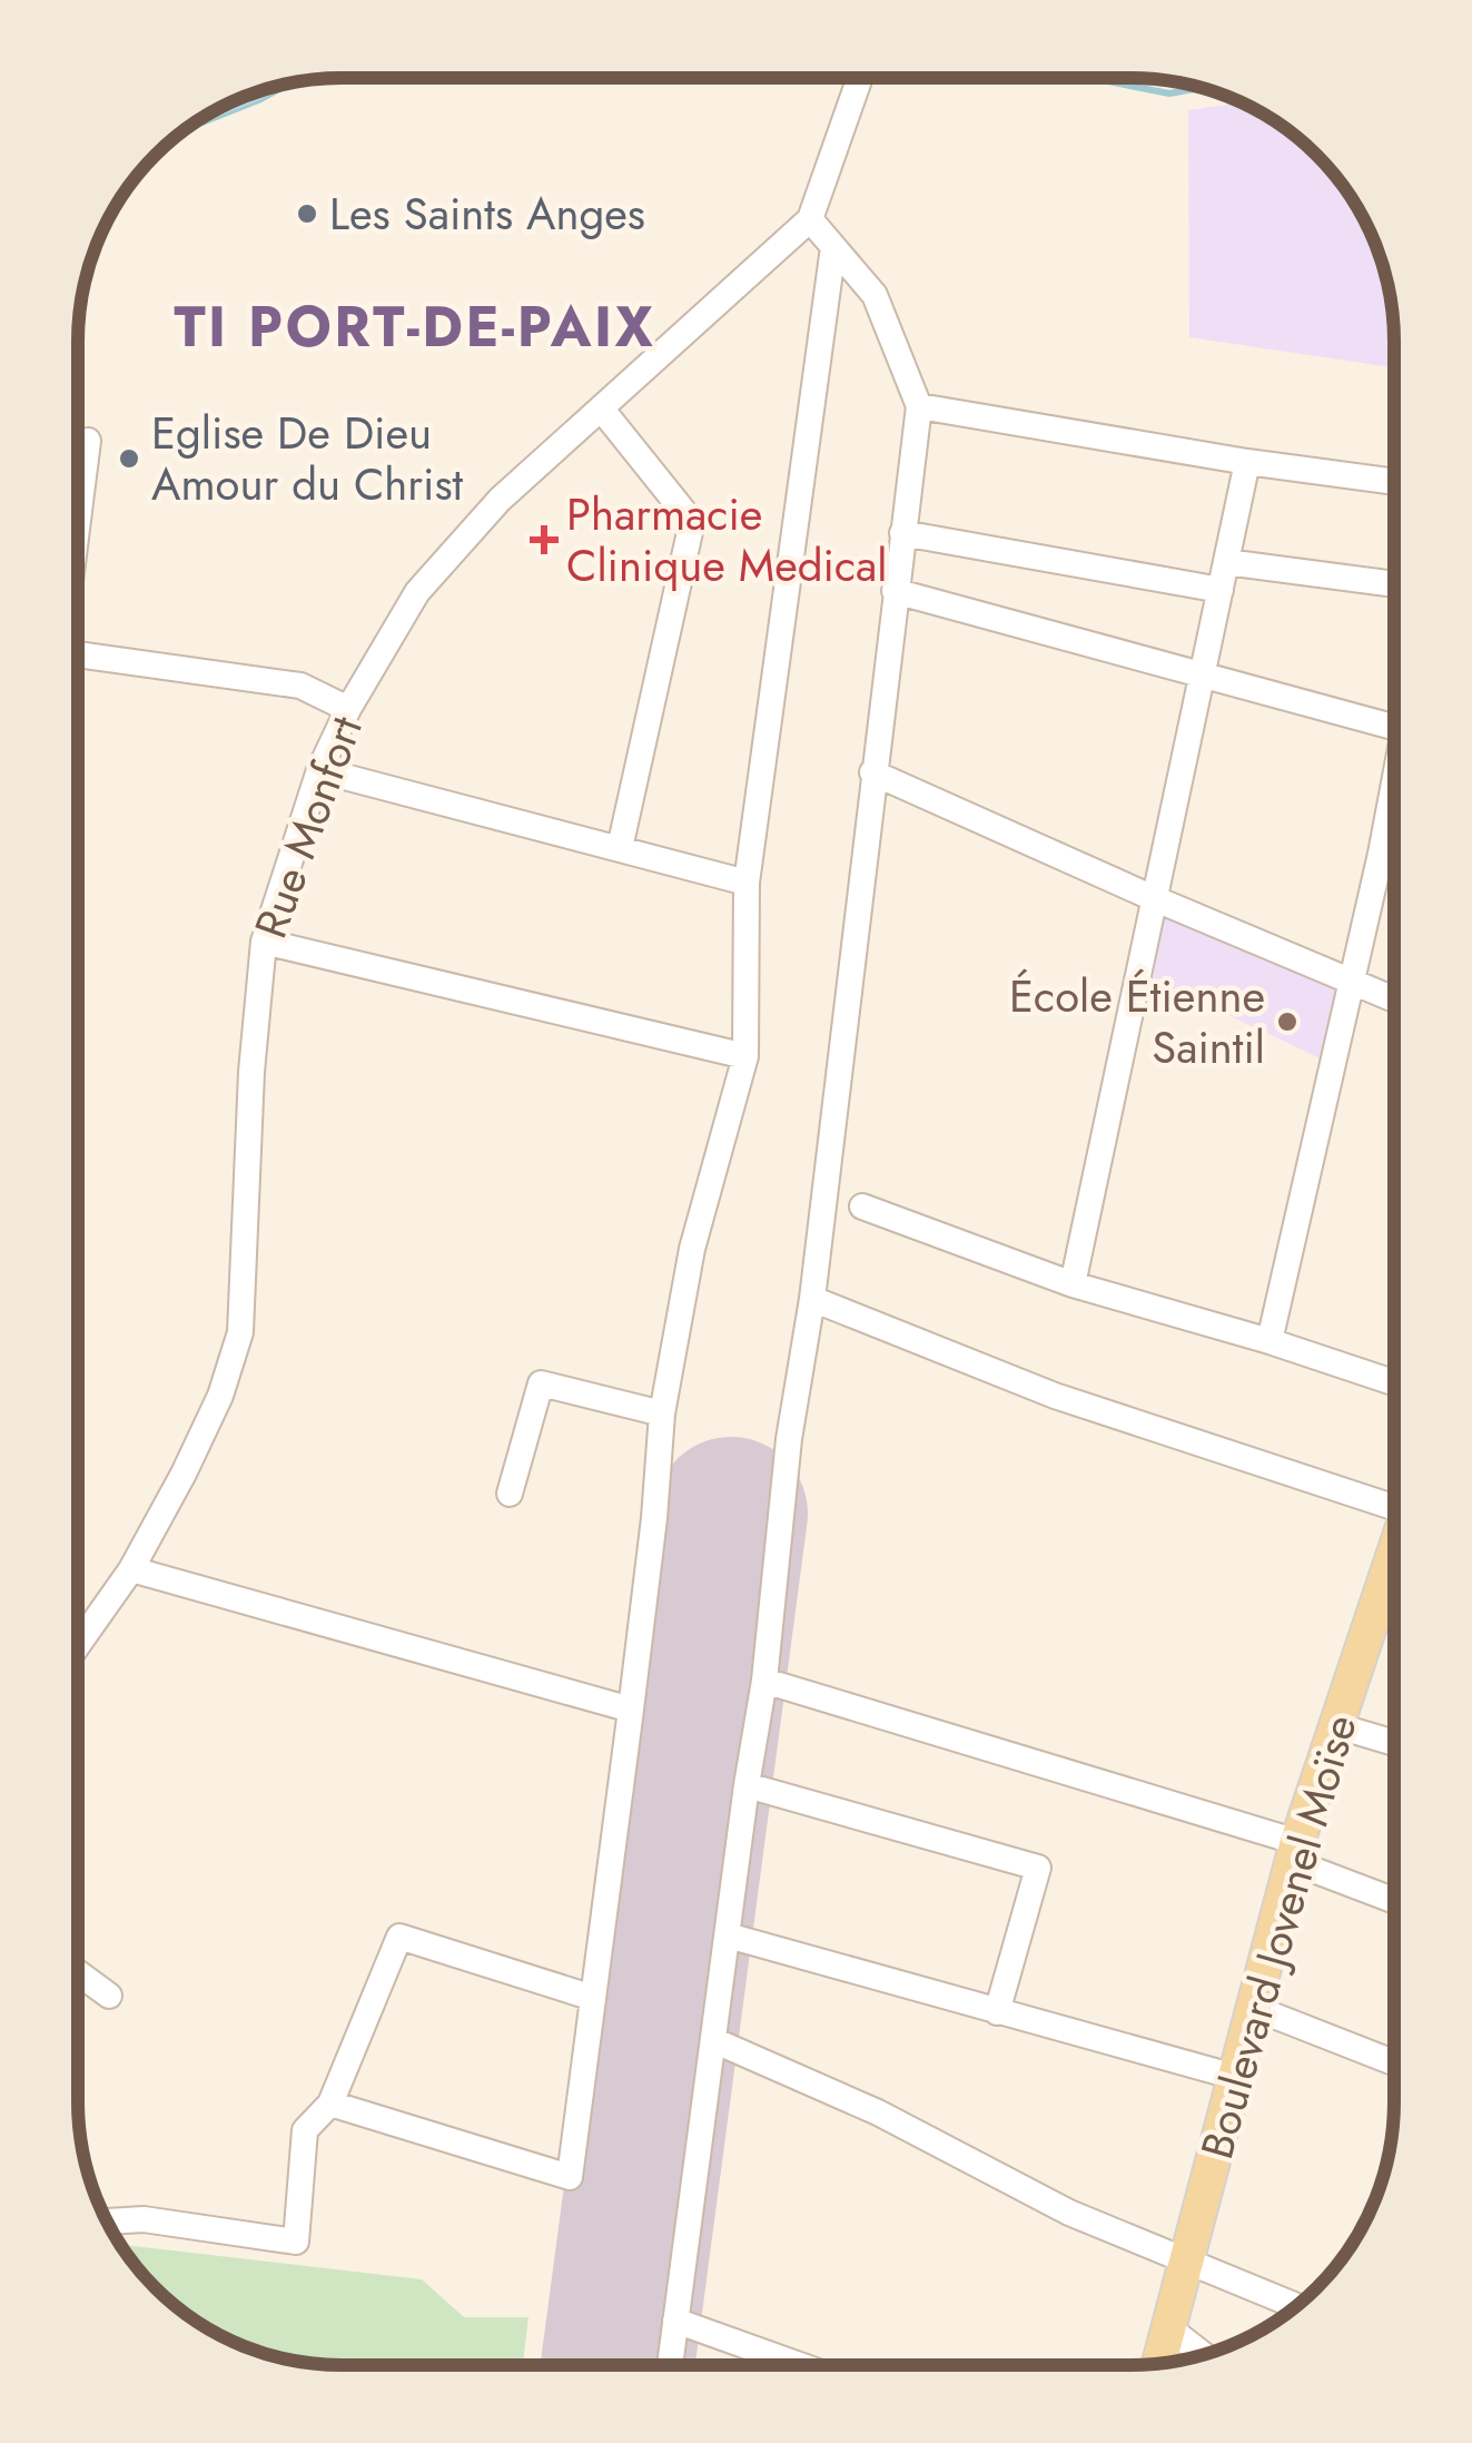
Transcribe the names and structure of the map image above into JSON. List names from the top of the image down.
{
  "streets": {
    "main road": ["Boulevard Jovenel Moïse"],
    "street": ["Rue Monfort"]
  },
  "districts": ["TI PORT-DE-PAIX"],
  "places": {
    "other": ["Les Saints Anges", "Eglise De Dieu Amour du Christ", "École Étienne Saintil"],
    "health": ["Pharmacie Clinique Medical"]
  }
}
